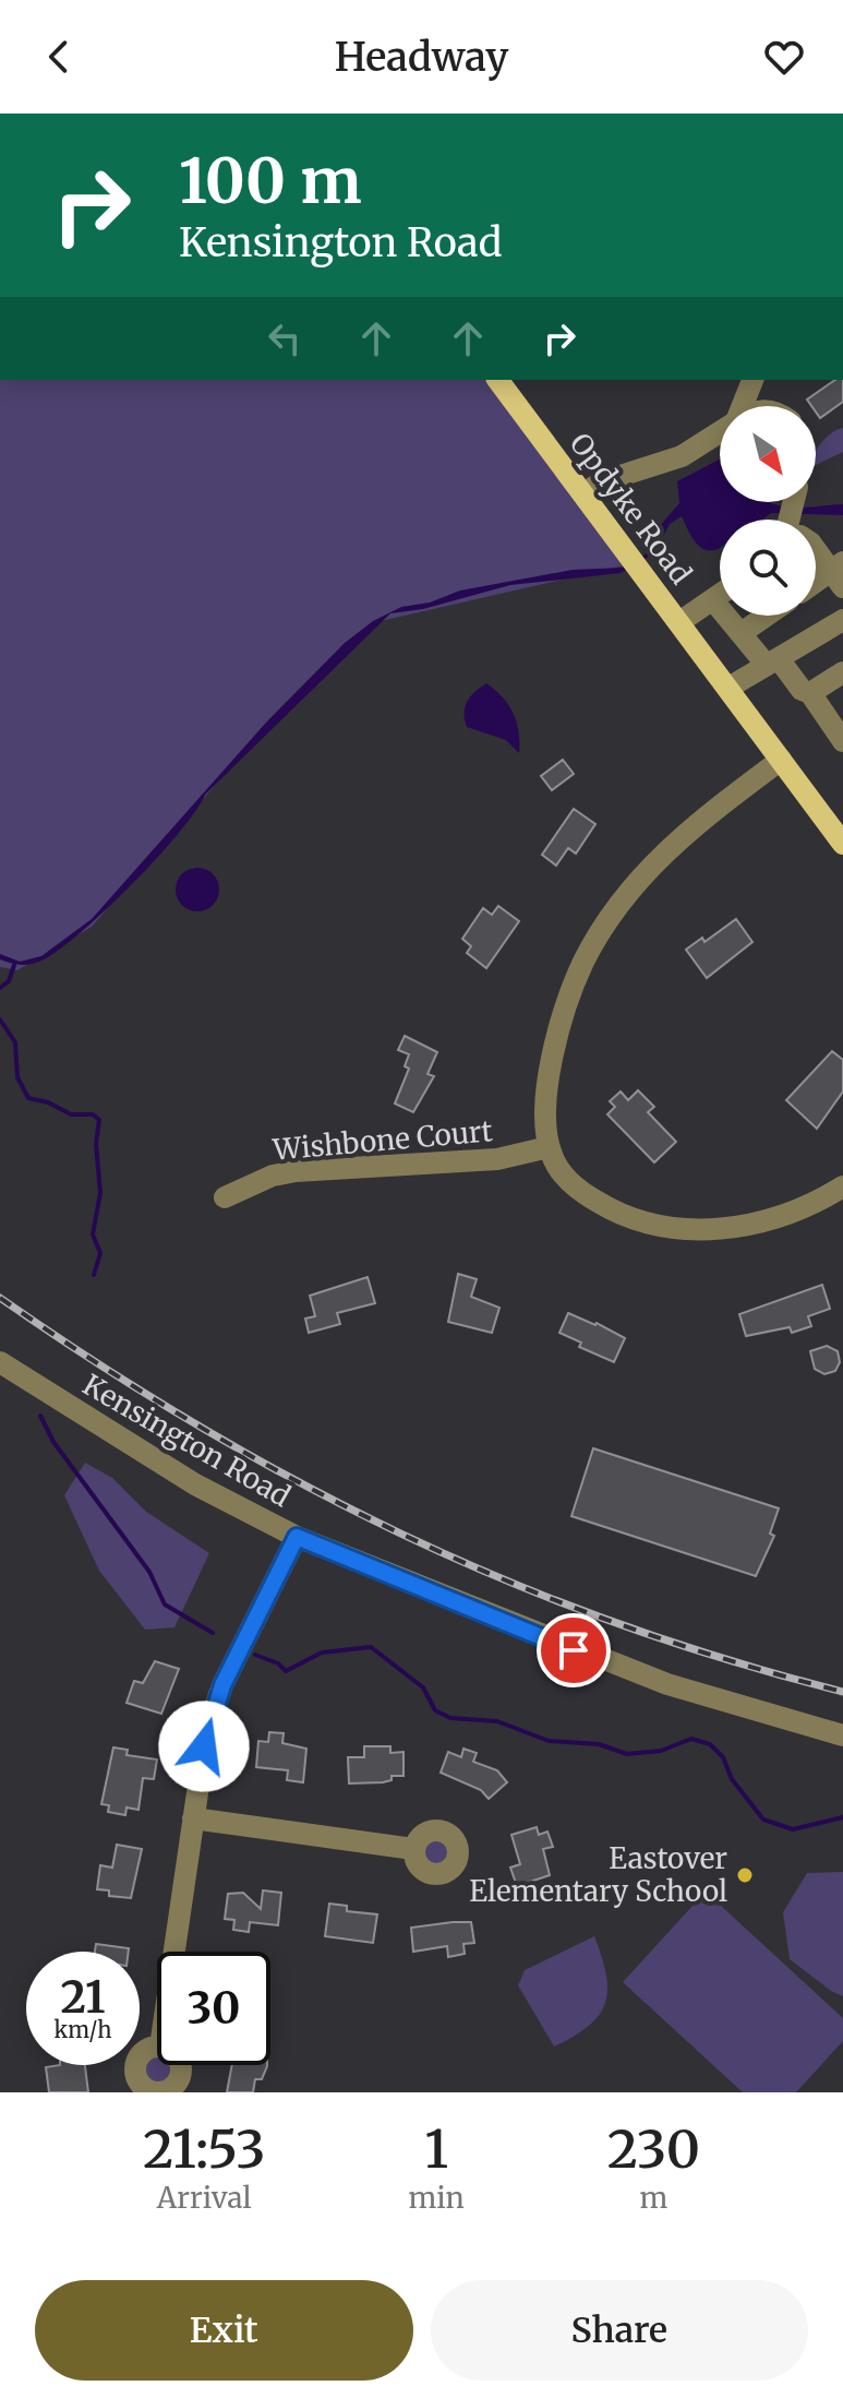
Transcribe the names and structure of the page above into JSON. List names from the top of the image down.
{
  "streets": {
    "main road": ["Opdyke Road"],
    "street": ["Wishbone Court", "Kensington Road"]
  },
  "places": ["Eastover Elementary School"],
  "north": "bottom right",
  "page": {
    "header": "Headway",
    "turn": ["100 m", "Kensington Road"],
    "speed": "21 km/h",
    "limit": "30",
    "eta": [
      "21:53",
      "Arrival",
      "1",
      "min",
      "230",
      "m"
    ],
    "buttons": ["Exit", "Share"]
  }
}
